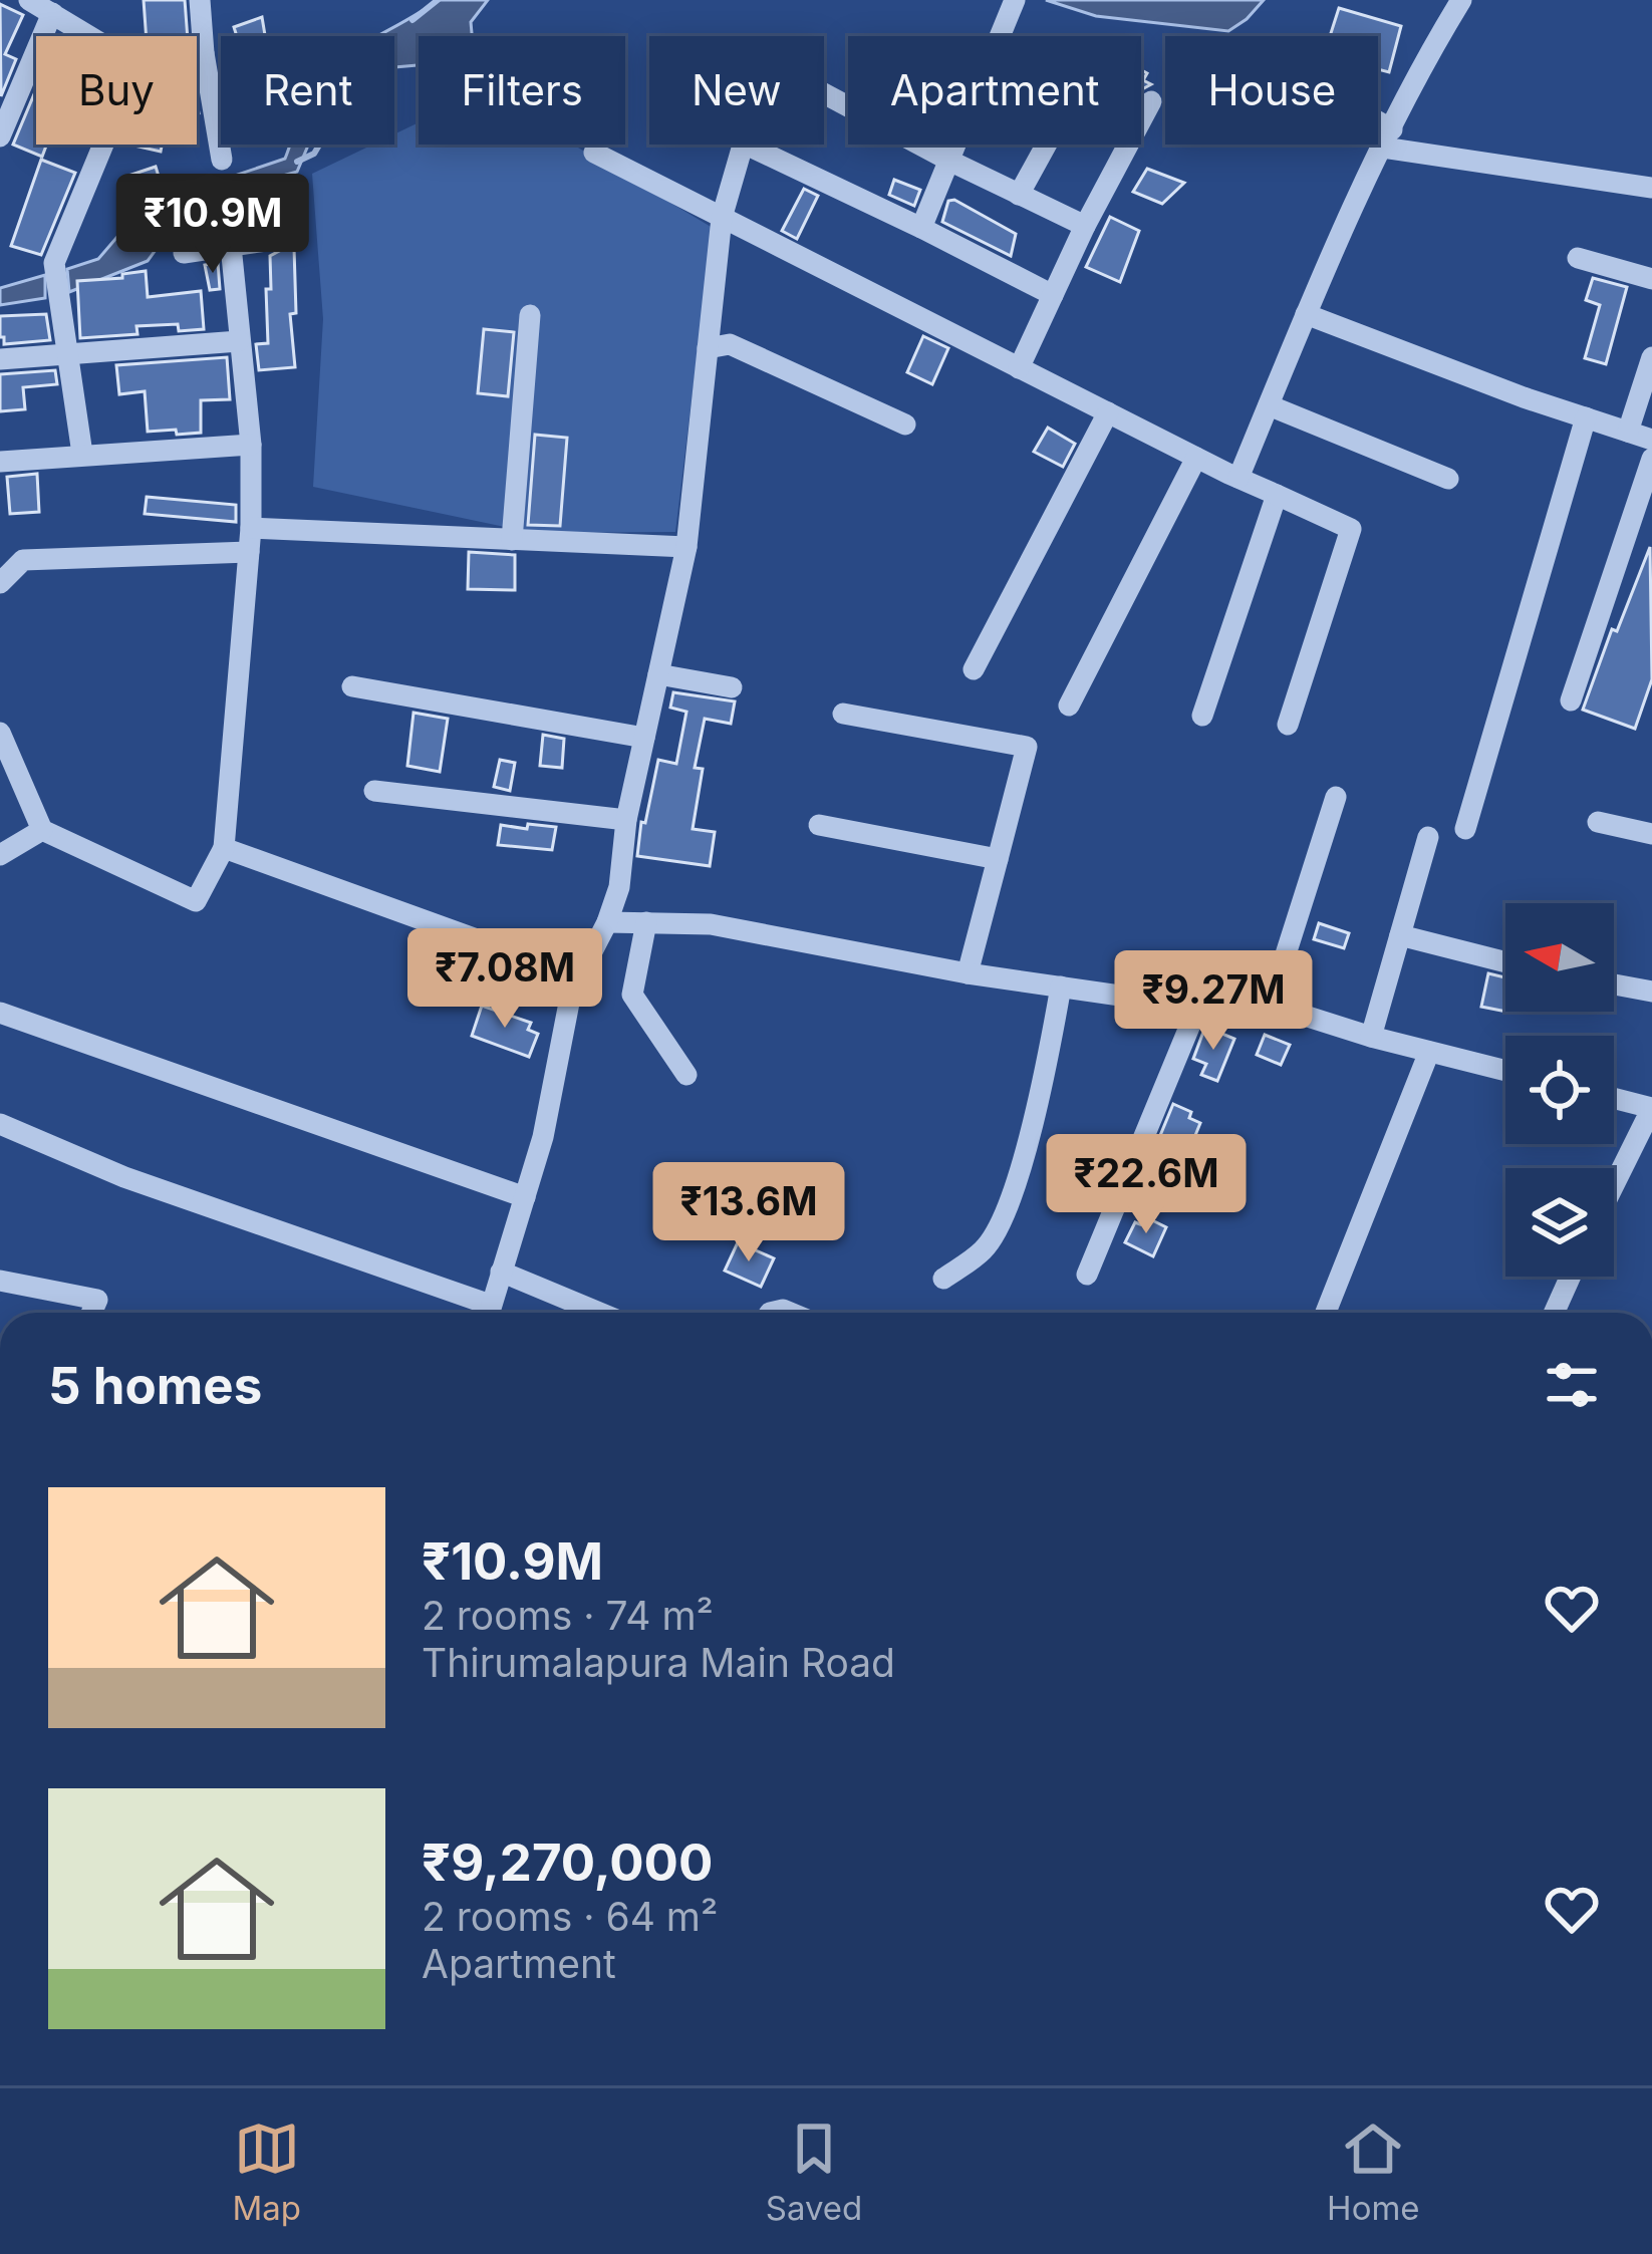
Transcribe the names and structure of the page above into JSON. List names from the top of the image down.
{
  "north": "left",
  "page": {
    "chip": [
      "Buy",
      "Rent",
      "Filters",
      "New",
      "Apartment",
      "House"
    ],
    "price": [
      "₹10.9M",
      "₹7.08M",
      "₹9.27M",
      "₹22.6M",
      "₹13.6M"
    ],
    "heading": "5 homes",
    "list": [
      {
        "name": "₹10.9M",
        "note": "2 rooms · 74 m² · Thirumalapura Main Road"
      },
      {
        "name": "₹9,270,000",
        "note": "2 rooms · 64 m² · Apartment"
      }
    ],
    "tabs": ["Map", "Saved", "Home"]
  }
}
